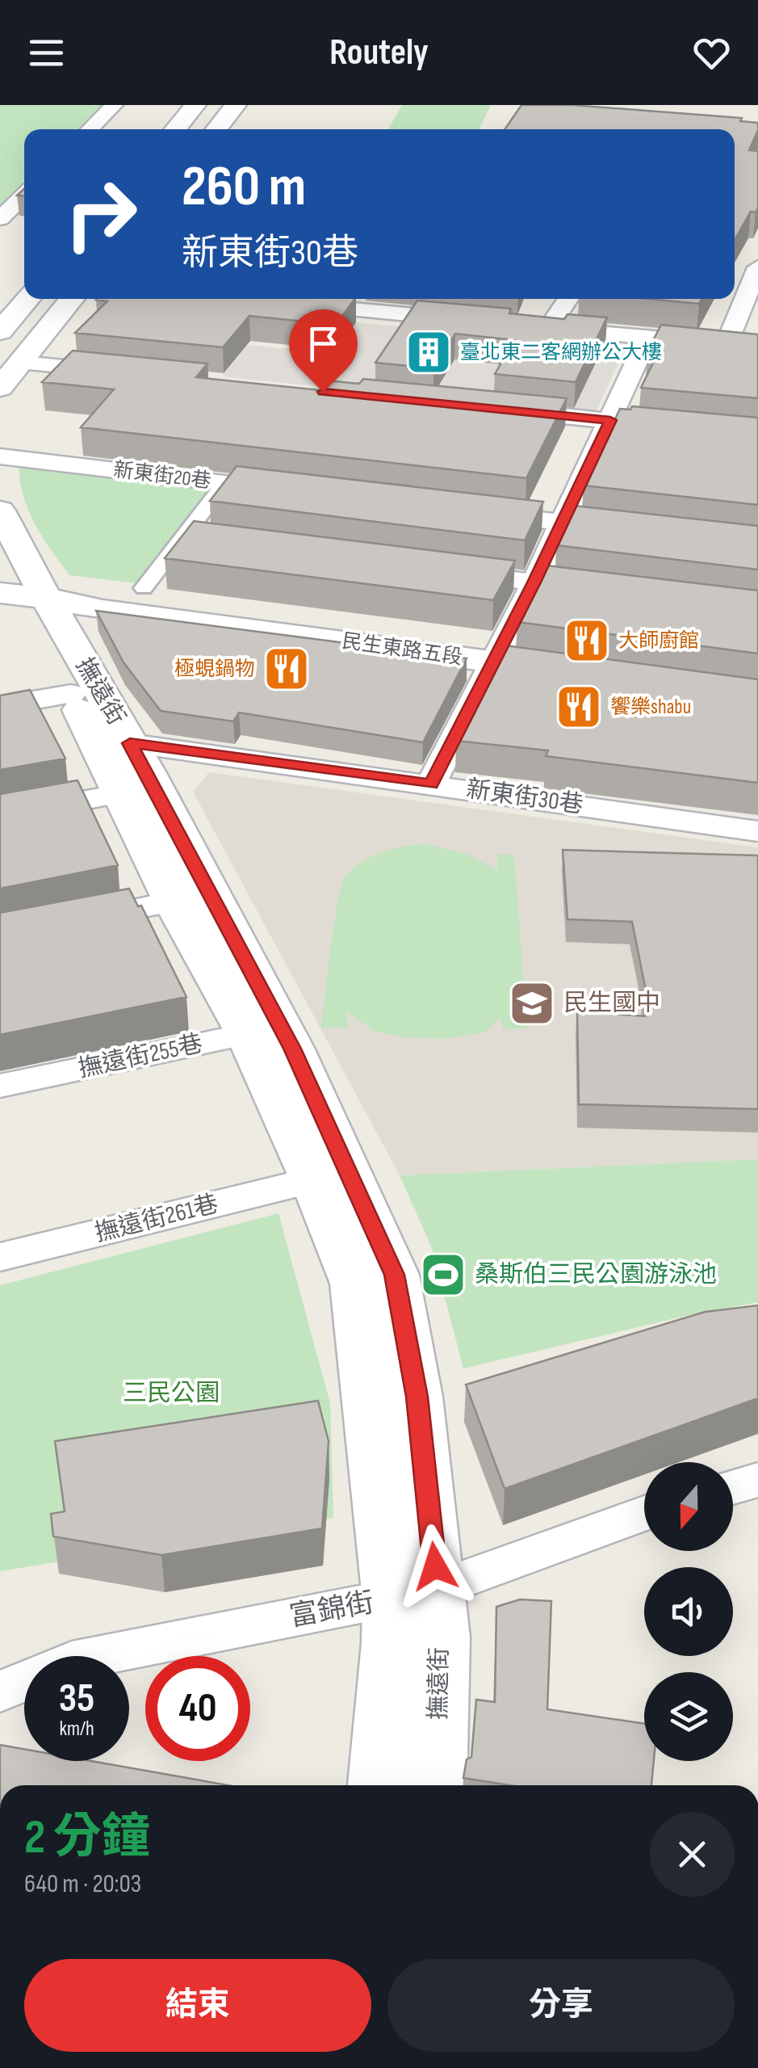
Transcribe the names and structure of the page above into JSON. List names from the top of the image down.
{
  "streets": {
    "street": [
      "新東街20巷",
      "民生東路五段",
      "撫遠街",
      "新東街30巷",
      "撫遠街255巷",
      "撫遠街261巷",
      "富錦街"
    ]
  },
  "crossings": [
    ["民生東路五段", "撫遠街"],
    ["撫遠街", "新東街30巷"],
    ["撫遠街", "撫遠街255巷"],
    ["撫遠街", "撫遠街261巷"],
    ["撫遠街", "富錦街"]
  ],
  "parks": ["三民公園"],
  "places": {
    "building": ["臺北東二客網辦公大樓"],
    "restaurant": ["大師廚館", "極蜆鍋物", "饗樂shabu"],
    "school or university": ["民生國中"],
    "sports": ["桑斯伯三民公園游泳池"]
  },
  "north": "bottom",
  "page": {
    "header": "Routely",
    "turn": ["260 m", "新東街30巷"],
    "speed": "35 km/h",
    "limit": "40",
    "heading": ["2 分鐘", "640 m · 20:03"],
    "buttons": ["結束", "分享"]
  }
}
